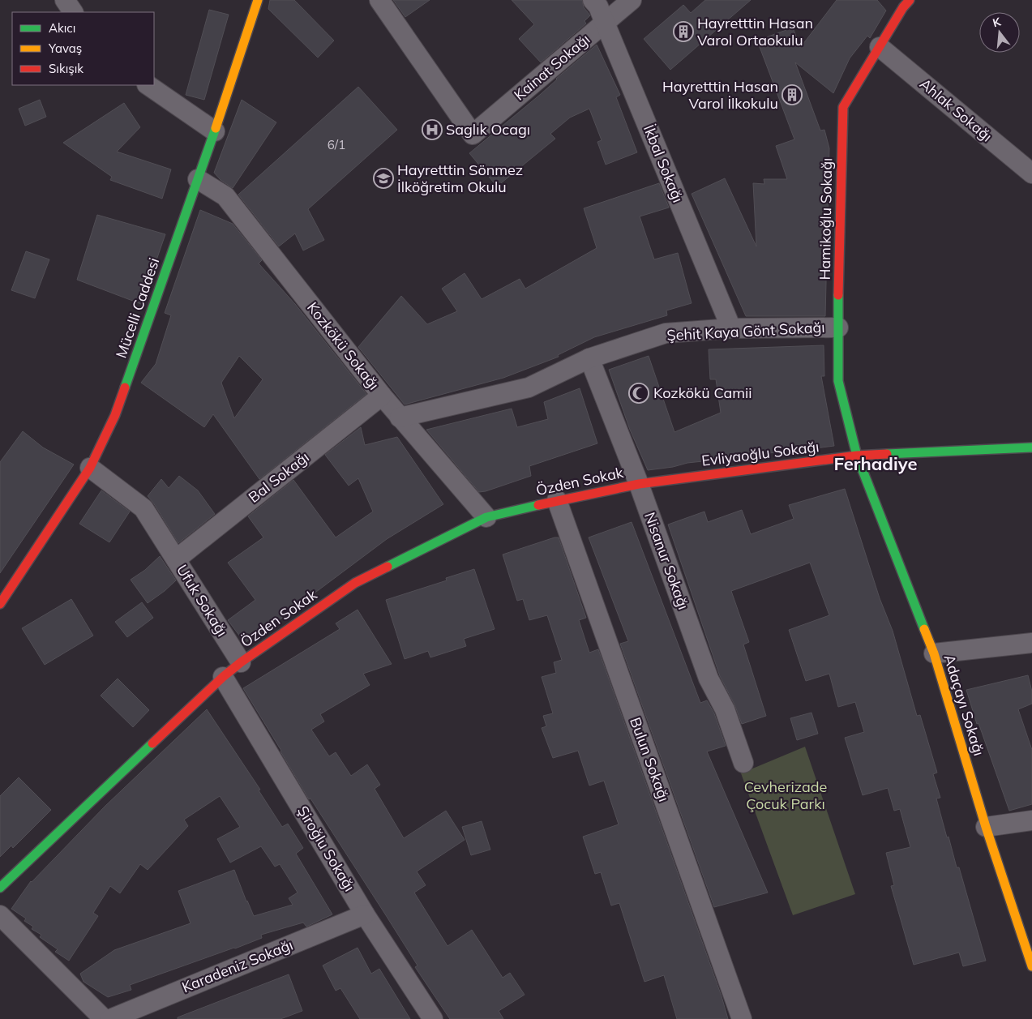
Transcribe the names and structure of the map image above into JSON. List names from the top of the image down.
{
  "streets": {
    "main road": [
      "Hamikoğlu Sokağı",
      "Mücelli Caddesi",
      "Evliyaoğlu Sokağı",
      "Özden Sokak",
      "Adaçayı Sokağı"
    ],
    "street": [
      "Kainat Sokağı",
      "Ahlak Sokağı",
      "İkbal Sokağı",
      "Şehit Kaya Gönt Sokağı",
      "Kozkökü Sokağı",
      "Bal Sokağı",
      "Nisanur Sokağı",
      "Ufuk Sokağı",
      "Bulun Sokağı",
      "Şiroğlu Sokağı",
      "Karadeniz Sokağı"
    ]
  },
  "crossings": [
    ["Kainat Sokağı", "İkbal Sokağı"],
    ["Ahlak Sokağı", "Hamikoğlu Sokağı"],
    ["İkbal Sokağı", "Şehit Kaya Gönt Sokağı"],
    ["Hamikoğlu Sokağı", "Şehit Kaya Gönt Sokağı"],
    ["Hamikoğlu Sokağı", "Evliyaoğlu Sokağı"],
    ["Hamikoğlu Sokağı", "Adaçayı Sokağı"],
    ["Mücelli Caddesi", "Kozkökü Sokağı"],
    ["Mücelli Caddesi", "Ufuk Sokağı"],
    ["Şehit Kaya Gönt Sokağı", "Kozkökü Sokağı"],
    ["Şehit Kaya Gönt Sokağı", "Nisanur Sokağı"],
    ["Kozkökü Sokağı", "Bal Sokağı"],
    ["Kozkökü Sokağı", "Özden Sokak"],
    ["Evliyaoğlu Sokağı", "Özden Sokak"],
    ["Evliyaoğlu Sokağı", "Nisanur Sokağı"],
    ["Evliyaoğlu Sokağı", "Adaçayı Sokağı"],
    ["Bal Sokağı", "Ufuk Sokağı"],
    ["Özden Sokak", "Nisanur Sokağı"],
    ["Özden Sokak", "Ufuk Sokağı"],
    ["Özden Sokak", "Bulun Sokağı"],
    ["Özden Sokak", "Şiroğlu Sokağı"],
    ["Şiroğlu Sokağı", "Karadeniz Sokağı"]
  ],
  "districts": ["Ferhadiye"],
  "parks": ["Cevherizade Çocuk Parkı"],
  "places": {
    "building": ["Hayretttin Hasan Varol Ortaokulu", "Hayretttin Hasan Varol İlkokulu"],
    "hospital": ["Saglık Ocagı"],
    "school or university": ["Hayretttin Sönmez İlköğretim Okulu"],
    "mosque": ["Kozkökü Camii"]
  },
  "house_numbers": ["6/1"],
  "legend": ["Akıcı", "Yavaş", "Sıkışık"],
  "north": "top"
}
